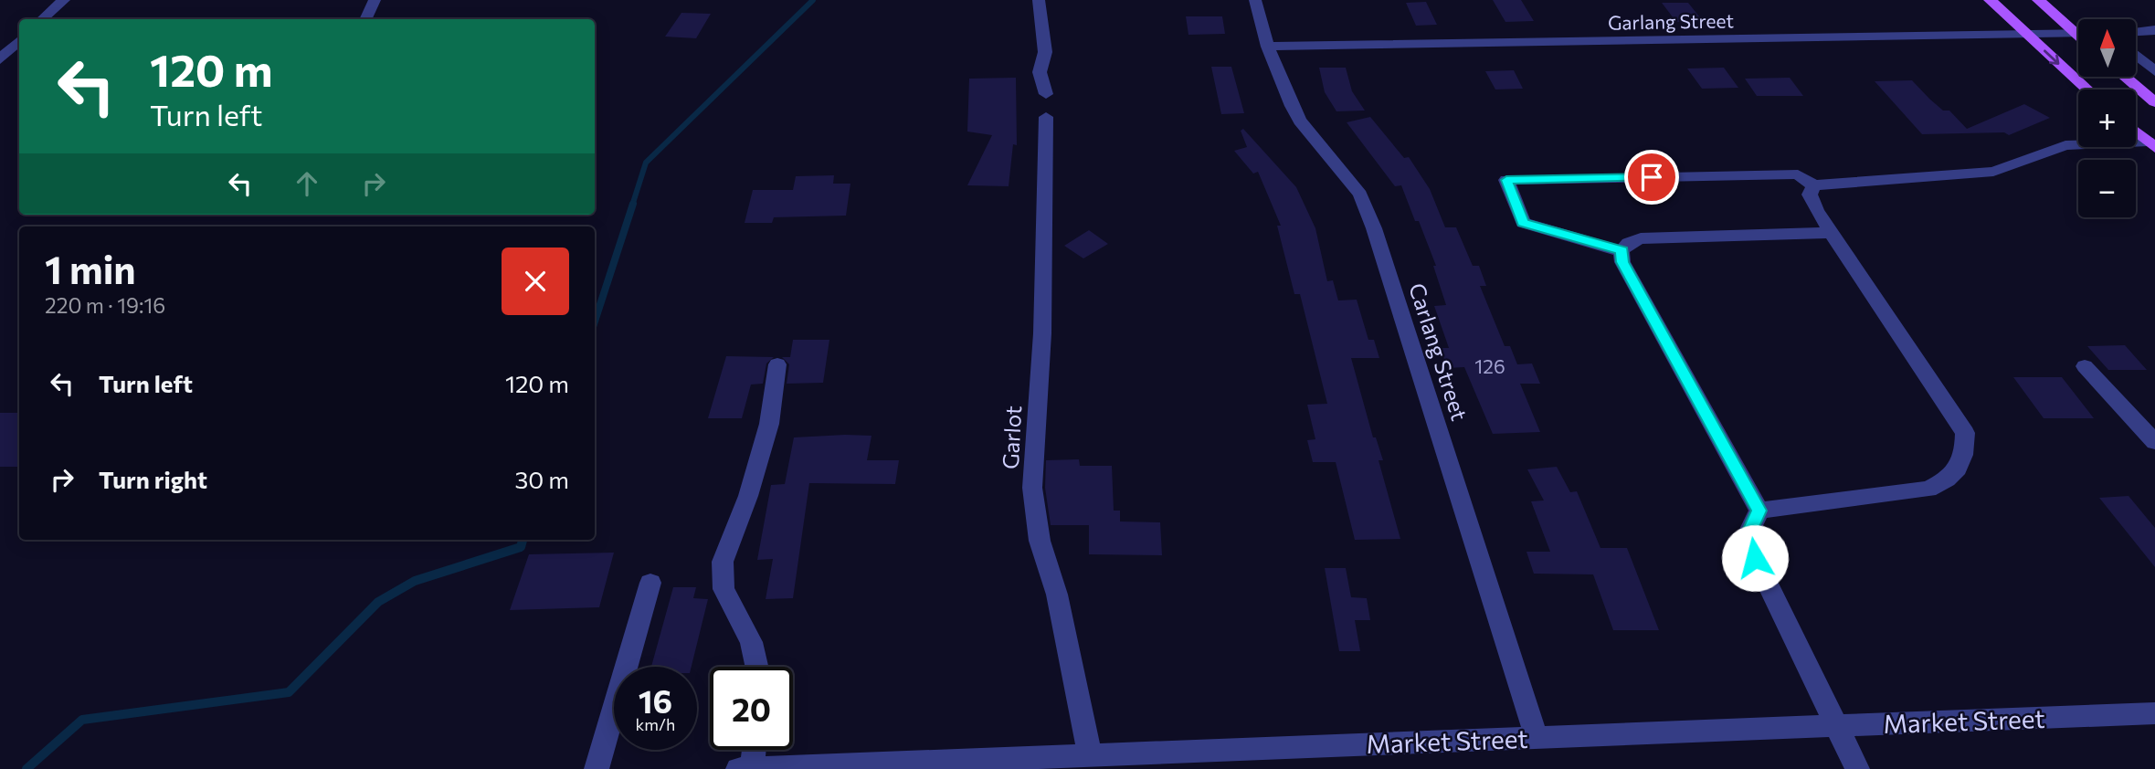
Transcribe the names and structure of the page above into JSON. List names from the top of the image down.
{
  "streets": {
    "street": [
      "Garlang Street",
      "Carlang Street",
      "Garlot",
      "Market Street"
    ]
  },
  "crossings": [
    ["Garlang Street", "Carlang Street"],
    ["Carlang Street", "Market Street"],
    ["Garlot", "Market Street"]
  ],
  "house_numbers": ["126"],
  "north": "top",
  "page": {
    "map_buttons": ["+", "−"],
    "turn": ["120 m", "Turn left"],
    "heading": ["1 min", "220 m · 19:16"],
    "list": [
      {
        "name": "Turn left",
        "value": "120 m"
      },
      {
        "name": "Turn right",
        "value": "30 m"
      }
    ],
    "speed": "16 km/h",
    "limit": "20"
  }
}
